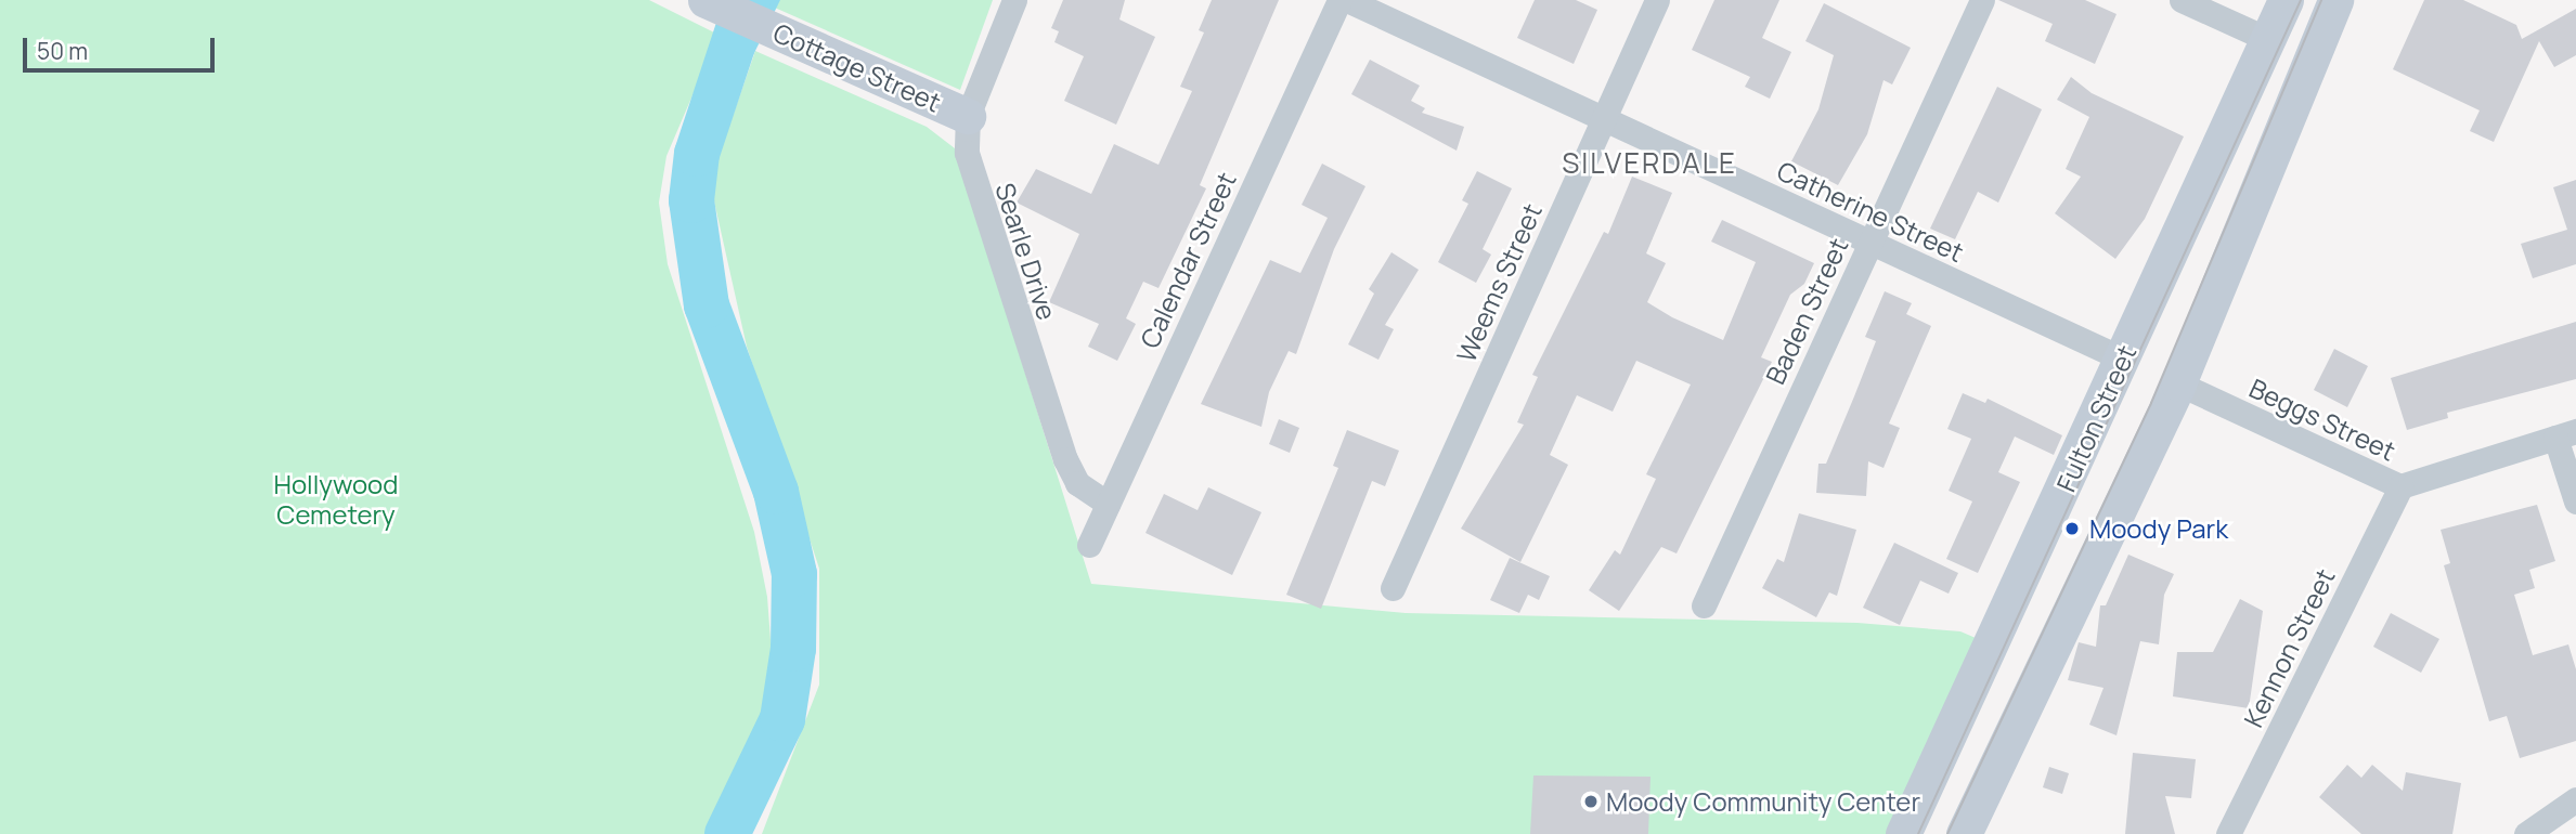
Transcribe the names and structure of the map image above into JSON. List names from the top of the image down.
{
  "streets": {
    "main road": ["Cottage Street", "Fulton Street"],
    "street": [
      "Catherine Street",
      "Searle Drive",
      "Calendar Street",
      "Weems Street",
      "Baden Street",
      "Beggs Street",
      "Kennon Street"
    ]
  },
  "crossings": [
    ["Cottage Street", "Searle Drive"],
    ["Catherine Street", "Weems Street"],
    ["Catherine Street", "Baden Street"],
    ["Catherine Street", "Fulton Street"],
    ["Searle Drive", "Calendar Street"],
    ["Beggs Street", "Kennon Street"]
  ],
  "districts": ["SILVERDALE"],
  "parks": ["Hollywood Cemetery"],
  "places": ["Moody Park", "Moody Community Center"],
  "scale_bar": "50 m"
}
